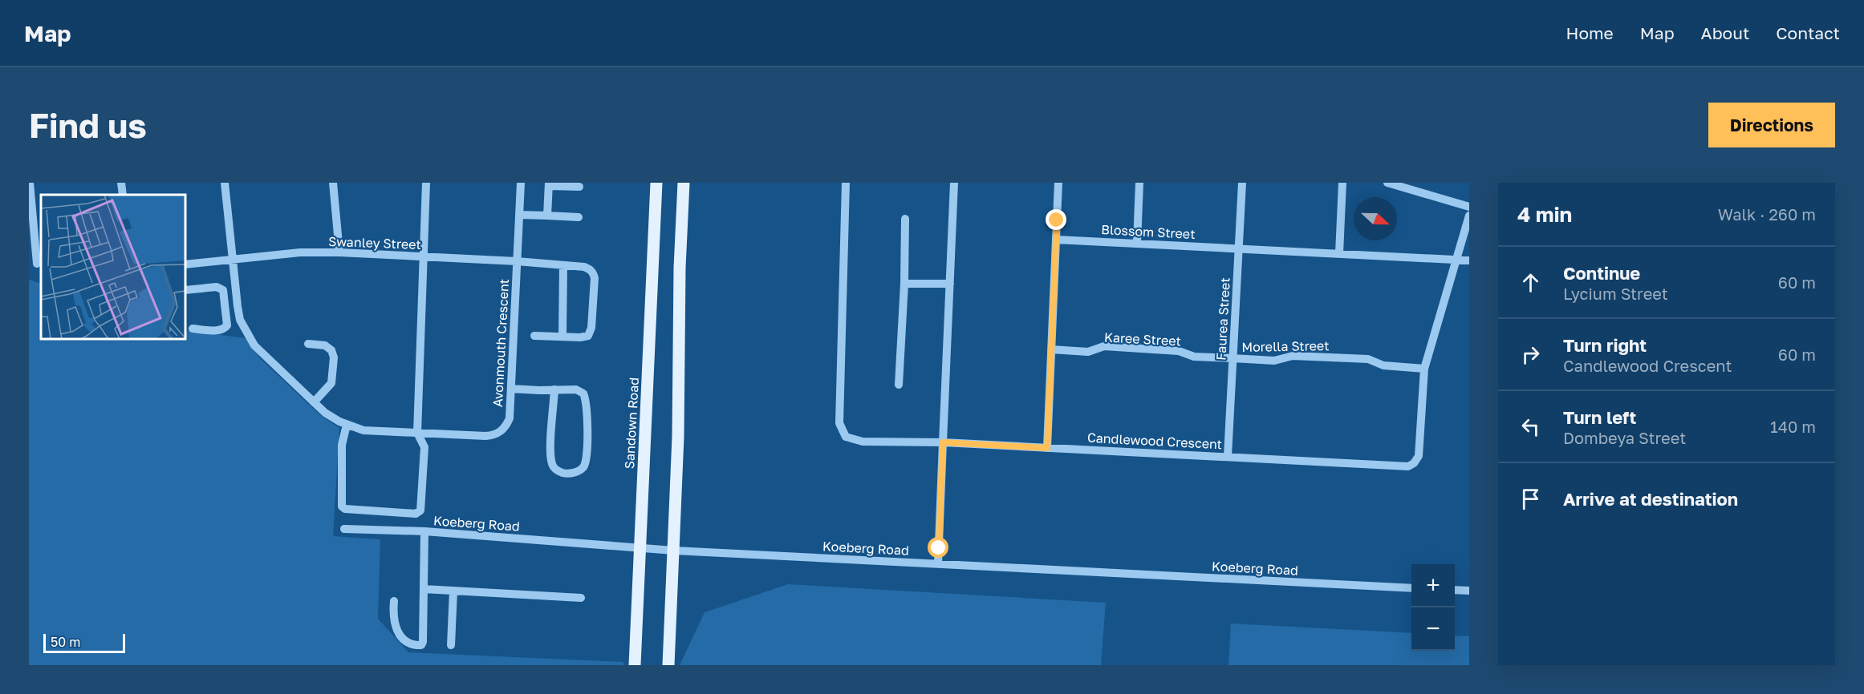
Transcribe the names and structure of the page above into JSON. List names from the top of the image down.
{
  "streets": {
    "main road": ["Sandown Road"],
    "street": [
      "Blossom Street",
      "Swanley Street",
      "Faurea Street",
      "Karee Street",
      "Avonmouth Crescent",
      "Morella Street",
      "Candlewood Crescent",
      "Koeberg Road"
    ]
  },
  "crossings": [
    ["Blossom Street", "Faurea Street"],
    ["Blossom Street", "Candlewood Crescent"],
    ["Swanley Street", "Avonmouth Crescent"],
    ["Faurea Street", "Karee Street"],
    ["Faurea Street", "Morella Street"],
    ["Faurea Street", "Candlewood Crescent"],
    ["Karee Street", "Morella Street"],
    ["Morella Street", "Candlewood Crescent"],
    ["Sandown Road", "Koeberg Road"]
  ],
  "scale_bar": "50 m",
  "north": "right",
  "page": {
    "header": "Map",
    "nav": [
      "Home",
      "Map",
      "About",
      "Contact"
    ],
    "buttons": "Directions",
    "title": "Find us",
    "heading": ["4 min", "Walk · 260 m"],
    "list": [
      ["Continue", "Lycium Street", "60 m"],
      ["Turn right", "Candlewood Crescent", "60 m"],
      ["Turn left", "Dombeya Street", "140 m"],
      "Arrive at destination"
    ],
    "map_buttons": ["+", "−"],
    "scale": "50 m"
  }
}
